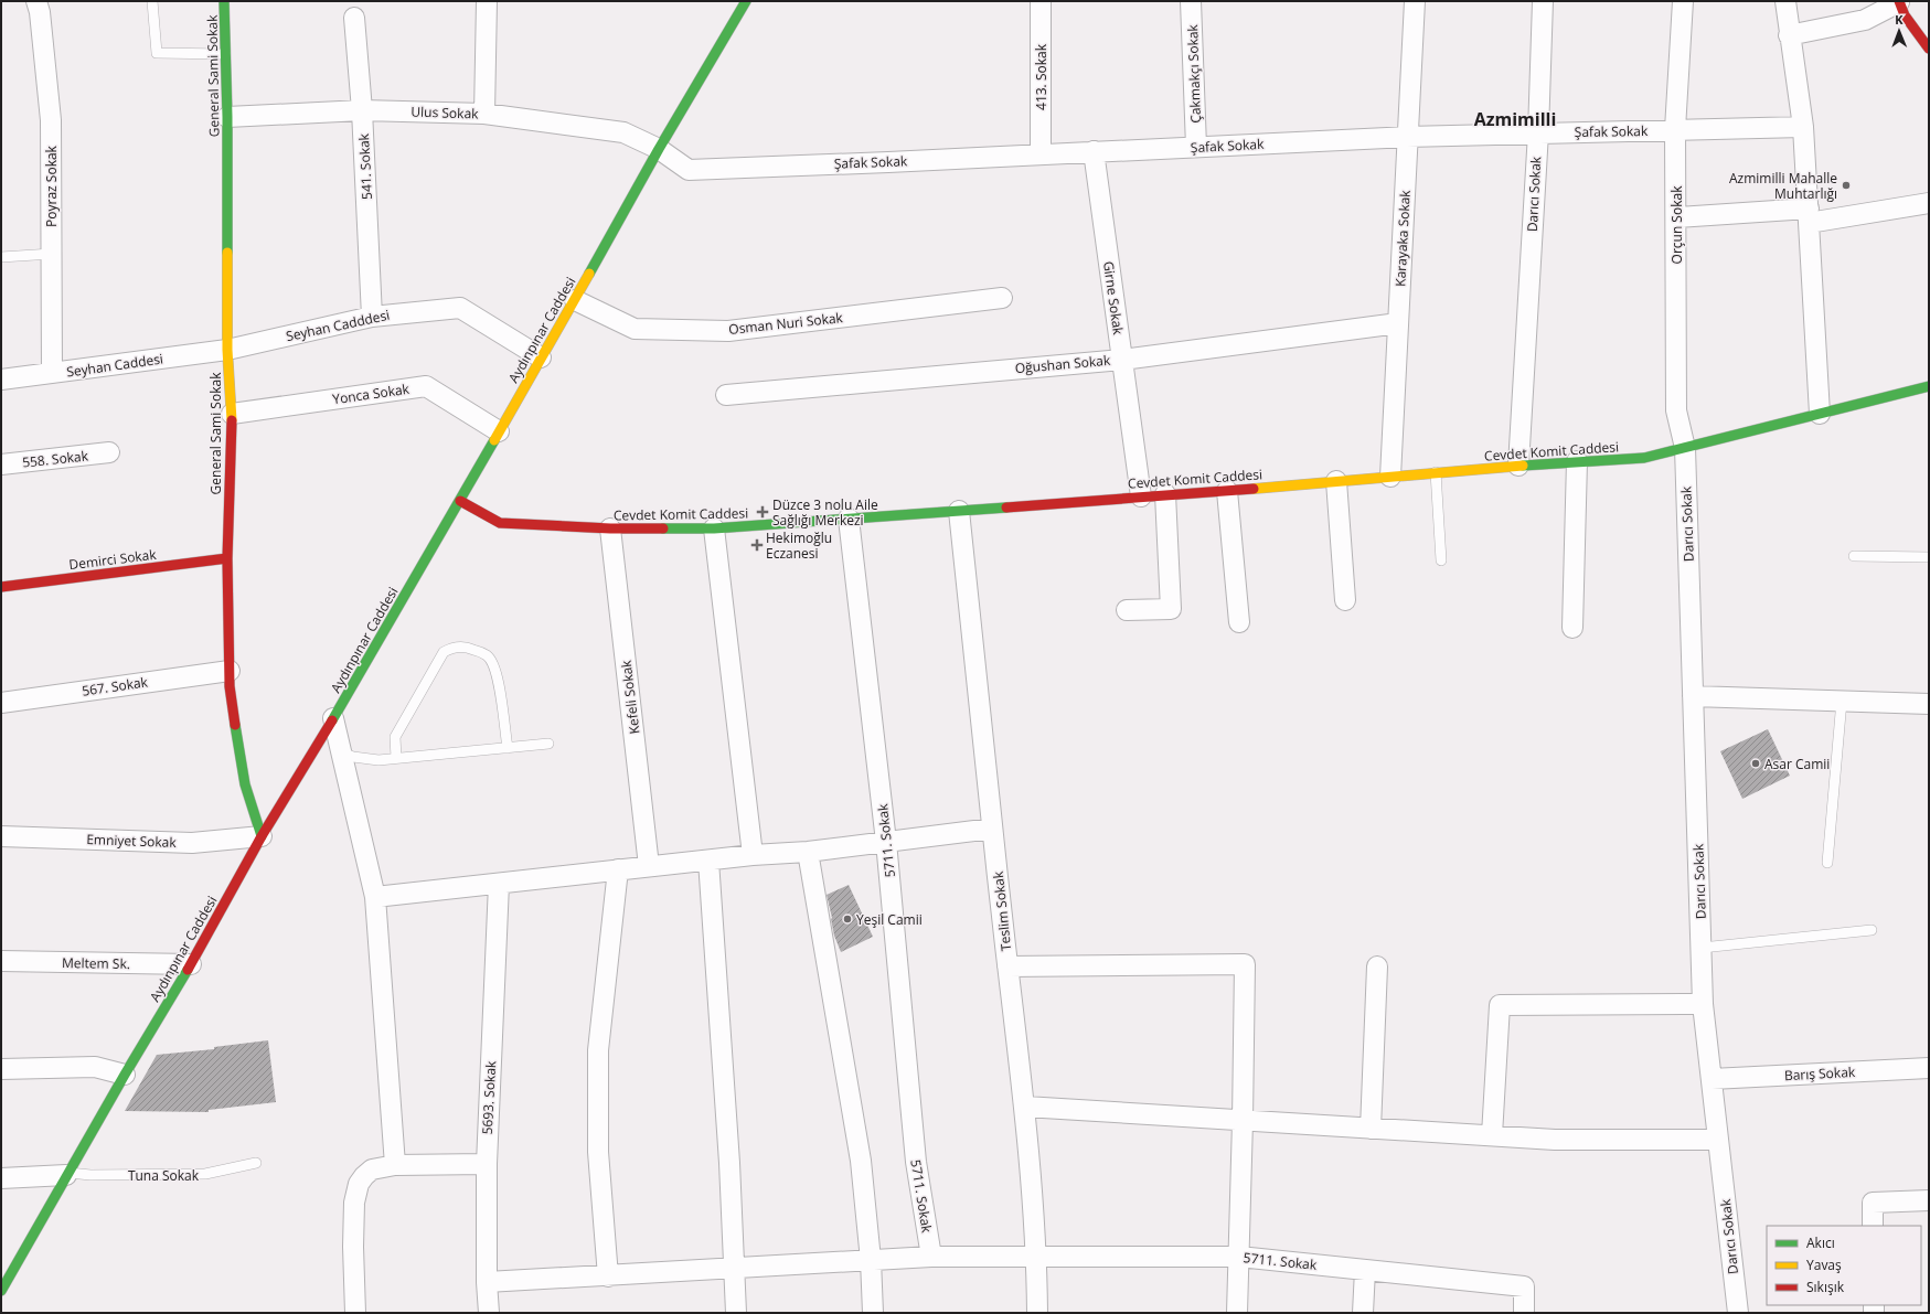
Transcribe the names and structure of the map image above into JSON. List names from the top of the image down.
{
  "streets": {
    "street": [
      "Çakmakçı Sokak",
      "General Sami Sokak",
      "413. Sokak",
      "Ulus Sokak",
      "Şafak Sokak",
      "541. Sokak",
      "Poyraz Sokak",
      "Darıcı Sokak",
      "Orçun Sokak",
      "Karayaka Sokak",
      "Girne Sokak",
      "Osman Nuri Sokak",
      "Seyhan Cadddesi",
      "Aydınpınar Caddesi",
      "Oğushan Sokak",
      "Seyhan Caddesi",
      "Yonca Sokak",
      "Cevdet Komit Caddesi",
      "558. Sokak",
      "Demirci Sokak",
      "567. Sokak",
      "Kefeli Sokak",
      "Emniyet Sokak",
      "5711. Sokak",
      "Teslim Sokak",
      "Meltem Sk.",
      "Barış Sokak",
      "5693. Sokak"
    ],
    "lane": ["Tuna Sokak"]
  },
  "crossings": [
    ["Çakmakçı Sokak", "Şafak Sokak"],
    ["General Sami Sokak", "Ulus Sokak"],
    ["General Sami Sokak", "Seyhan Cadddesi"],
    ["General Sami Sokak", "Aydınpınar Caddesi"],
    ["General Sami Sokak", "Seyhan Caddesi"],
    ["General Sami Sokak", "Yonca Sokak"],
    ["General Sami Sokak", "Demirci Sokak"],
    ["General Sami Sokak", "567. Sokak"],
    ["General Sami Sokak", "Emniyet Sokak"],
    ["413. Sokak", "Şafak Sokak"],
    ["Ulus Sokak", "Şafak Sokak"],
    ["Ulus Sokak", "541. Sokak"],
    ["Ulus Sokak", "Aydınpınar Caddesi"],
    ["Şafak Sokak", "Darıcı Sokak"],
    ["Şafak Sokak", "Orçun Sokak"],
    ["Şafak Sokak", "Karayaka Sokak"],
    ["Şafak Sokak", "Girne Sokak"],
    ["Şafak Sokak", "Aydınpınar Caddesi"],
    ["541. Sokak", "Seyhan Cadddesi"],
    ["Poyraz Sokak", "Seyhan Caddesi"],
    ["Darıcı Sokak", "Orçun Sokak"],
    ["Darıcı Sokak", "Cevdet Komit Caddesi"],
    ["Darıcı Sokak", "Barış Sokak"],
    ["Orçun Sokak", "Cevdet Komit Caddesi"],
    ["Karayaka Sokak", "Oğushan Sokak"],
    ["Karayaka Sokak", "Cevdet Komit Caddesi"],
    ["Girne Sokak", "Oğushan Sokak"],
    ["Girne Sokak", "Cevdet Komit Caddesi"],
    ["Osman Nuri Sokak", "Aydınpınar Caddesi"],
    ["Seyhan Cadddesi", "Aydınpınar Caddesi"],
    ["Seyhan Cadddesi", "Seyhan Caddesi"],
    ["Aydınpınar Caddesi", "Yonca Sokak"],
    ["Aydınpınar Caddesi", "Cevdet Komit Caddesi"],
    ["Aydınpınar Caddesi", "Emniyet Sokak"],
    ["Aydınpınar Caddesi", "Meltem Sk."],
    ["Aydınpınar Caddesi", "Tuna Sokak"],
    ["Cevdet Komit Caddesi", "Kefeli Sokak"],
    ["Cevdet Komit Caddesi", "5711. Sokak"],
    ["Cevdet Komit Caddesi", "Teslim Sokak"],
    ["5711. Sokak", "Teslim Sokak"]
  ],
  "districts": ["Azmimilli"],
  "places": {
    "other": ["Azmimilli Mahalle Muhtarlığı", "Asar Camii", "Yeşil Camii"],
    "health": ["Düzce 3 nolu Aile Sağlığı Merkezi", "Hekimoğlu Eczanesi"]
  },
  "legend": ["Akıcı", "Yavaş", "Sıkışık"],
  "north": "top"
}
